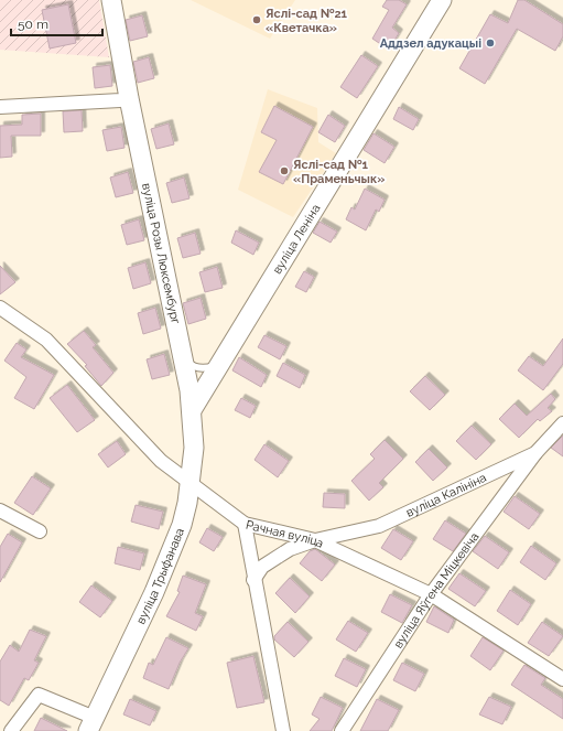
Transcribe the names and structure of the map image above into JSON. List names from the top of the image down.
{
  "streets": {
    "street": [
      "вуліца Леніна",
      "вуліца Розы Люксембург",
      "вуліца Калініна",
      "Рачная вуліца",
      "вуліца Трыфанава",
      "вуліца Яўгена Міцкевіча"
    ]
  },
  "crossings": [
    ["вуліца Леніна", "вуліца Розы Люксембург"],
    ["вуліца Леніна", "вуліца Трыфанава"],
    ["вуліца Розы Люксембург", "вуліца Трыфанава"],
    ["вуліца Калініна", "Рачная вуліца"],
    ["вуліца Калініна", "вуліца Яўгена Міцкевіча"],
    ["Рачная вуліца", "вуліца Трыфанава"],
    ["Рачная вуліца", "вуліца Яўгена Міцкевіча"]
  ],
  "places": ["Яслі-сад №21 «Кветачка»", "Аддзел адукацыі", "Яслі-сад №1 «Праменьчык»"],
  "scale_bar": "50 m"
}
